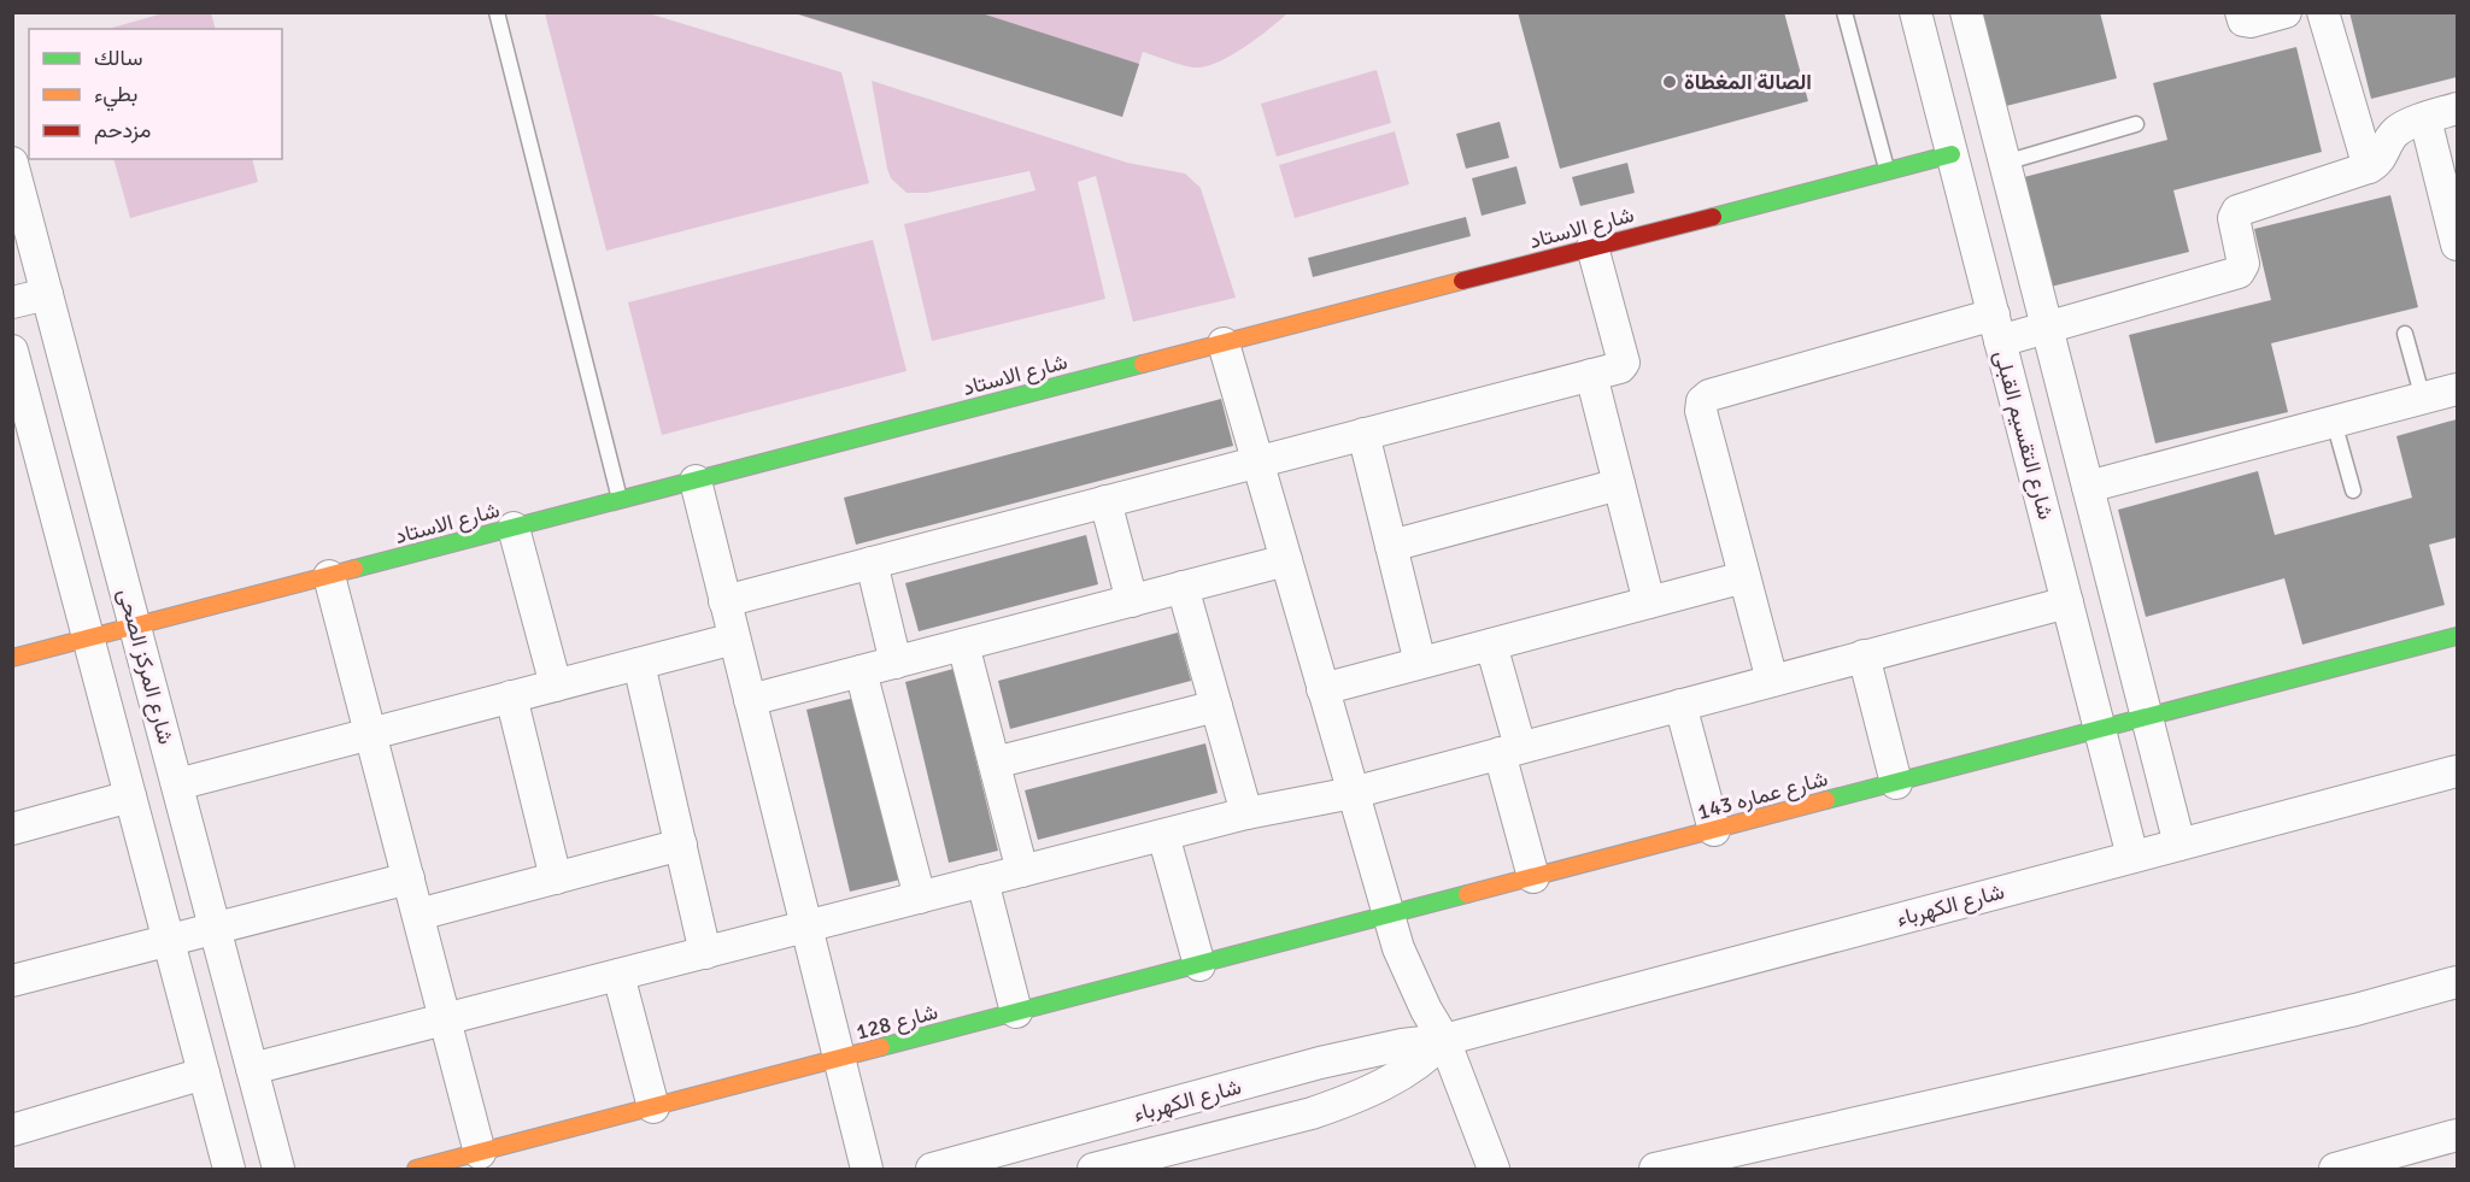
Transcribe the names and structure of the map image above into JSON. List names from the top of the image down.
{
  "streets": {
    "street": [
      "شارع الاستاد",
      "شارع التقسيم القبلى",
      "شارع المركز الصحى",
      "شارع عماره 143",
      "شارع الكهرباء",
      "شارع 128"
    ]
  },
  "crossings": [
    ["شارع الاستاد", "شارع التقسيم القبلى"],
    ["شارع الاستاد", "شارع المركز الصحى"],
    ["شارع التقسيم القبلى", "شارع عماره 143"],
    ["شارع التقسيم القبلى", "شارع الكهرباء"],
    ["شارع عماره 143", "شارع 128"]
  ],
  "places": ["الصالة المغطاة"],
  "legend": ["سالك", "بطيء", "مزدحم"]
}
